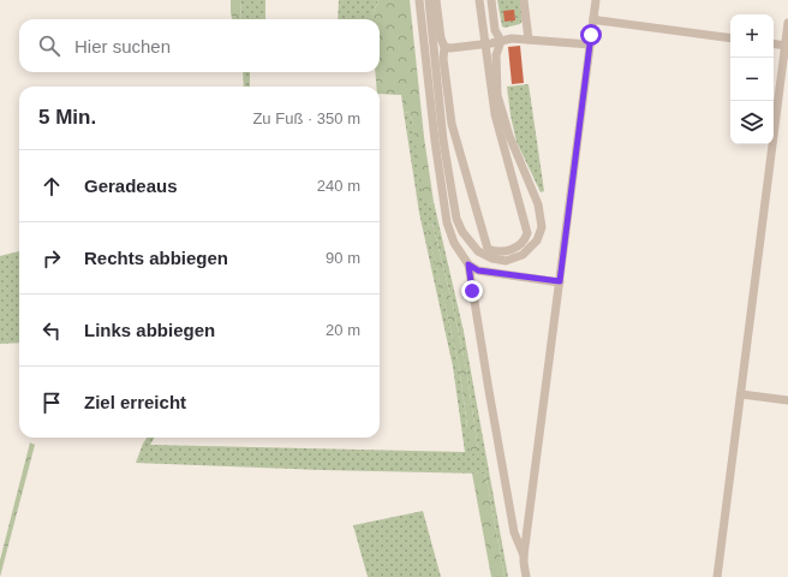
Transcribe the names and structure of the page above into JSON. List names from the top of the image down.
{
  "page": {
    "map_buttons": ["+", "−"],
    "search": "Hier suchen",
    "heading": ["5 Min.", "Zu Fuß · 350 m"],
    "list": [
      ["Geradeaus", "240 m"],
      ["Rechts abbiegen", "90 m"],
      ["Links abbiegen", "20 m"],
      "Ziel erreicht"
    ]
  }
}
